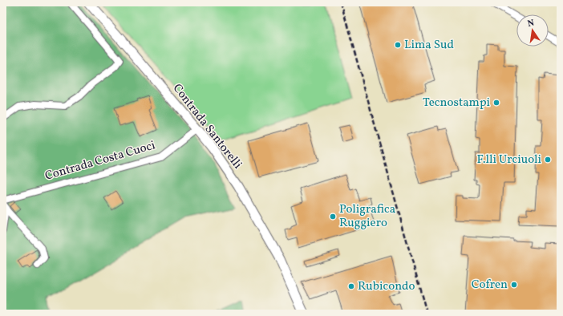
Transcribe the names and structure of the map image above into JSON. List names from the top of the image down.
{
  "streets": {
    "main road": ["Contrada Santorelli"],
    "street": ["Contrada Costa Cuoci"]
  },
  "crossings": [
    ["Contrada Santorelli", "Contrada Costa Cuoci"]
  ],
  "places": [
    "Lima Sud",
    "Tecnostampi",
    "F.lli Urciuoli",
    "Poligrafica Ruggiero",
    "Cofren",
    "Rubicondo"
  ],
  "north": "top"
}
